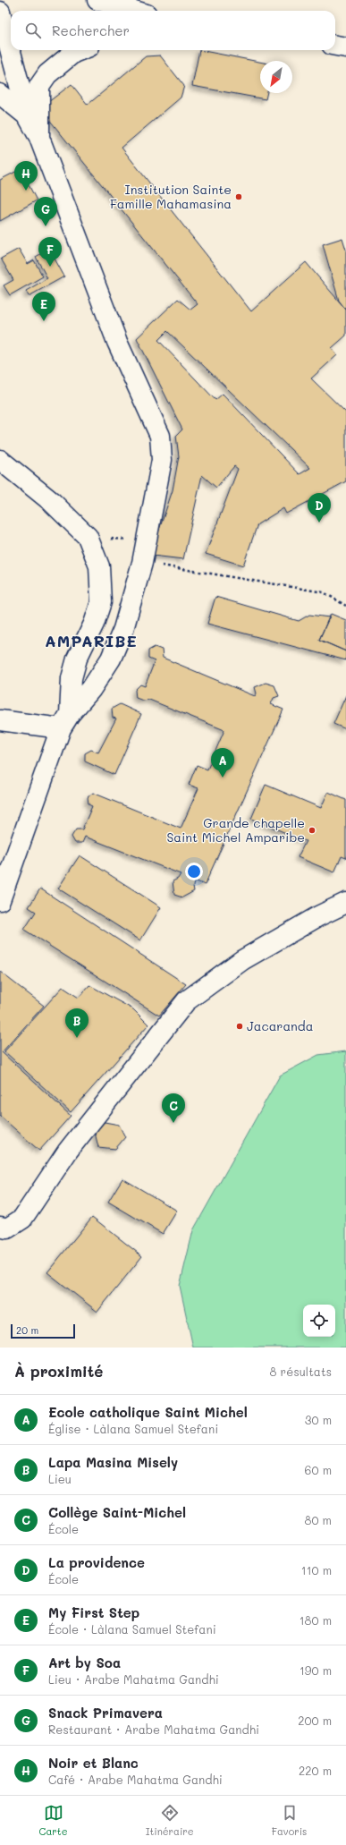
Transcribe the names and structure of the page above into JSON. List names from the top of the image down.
{
  "districts": ["AMPARIBE"],
  "places": ["Institution Sainte Famille Mahamasina", "Grande chapelle Saint Michel Amparibe", "Jacaranda"],
  "scale_bar": "20 m",
  "north": "bottom left",
  "page": {
    "search": "Rechercher",
    "pins": [
      "H",
      "G",
      "F",
      "E",
      "D",
      "A",
      "B",
      "C"
    ],
    "scale": "20 m",
    "heading": ["À proximité", "8 résultats"],
    "list": [
      {
        "mark": "A",
        "name": "Ecole catholique Saint Michel",
        "note": "Église · Làlana Samuel Stefani",
        "value": "30 m"
      },
      {
        "mark": "B",
        "name": "Lapa Masina Misely",
        "note": "Lieu",
        "value": "60 m"
      },
      {
        "mark": "C",
        "name": "Collège Saint-Michel",
        "note": "École",
        "value": "80 m"
      },
      {
        "mark": "D",
        "name": "La providence",
        "note": "École",
        "value": "110 m"
      },
      {
        "mark": "E",
        "name": "My First Step",
        "note": "École · Làlana Samuel Stefani",
        "value": "180 m"
      },
      {
        "mark": "F",
        "name": "Art by Soa",
        "note": "Lieu · Arabe Mahatma Gandhi",
        "value": "190 m"
      },
      {
        "mark": "G",
        "name": "Snack Primavera",
        "note": "Restaurant · Arabe Mahatma Gandhi",
        "value": "200 m"
      },
      {
        "mark": "H",
        "name": "Noir et Blanc",
        "note": "Café · Arabe Mahatma Gandhi",
        "value": "220 m"
      }
    ],
    "nav": ["Carte", "Itinéraire", "Favoris"]
  }
}
